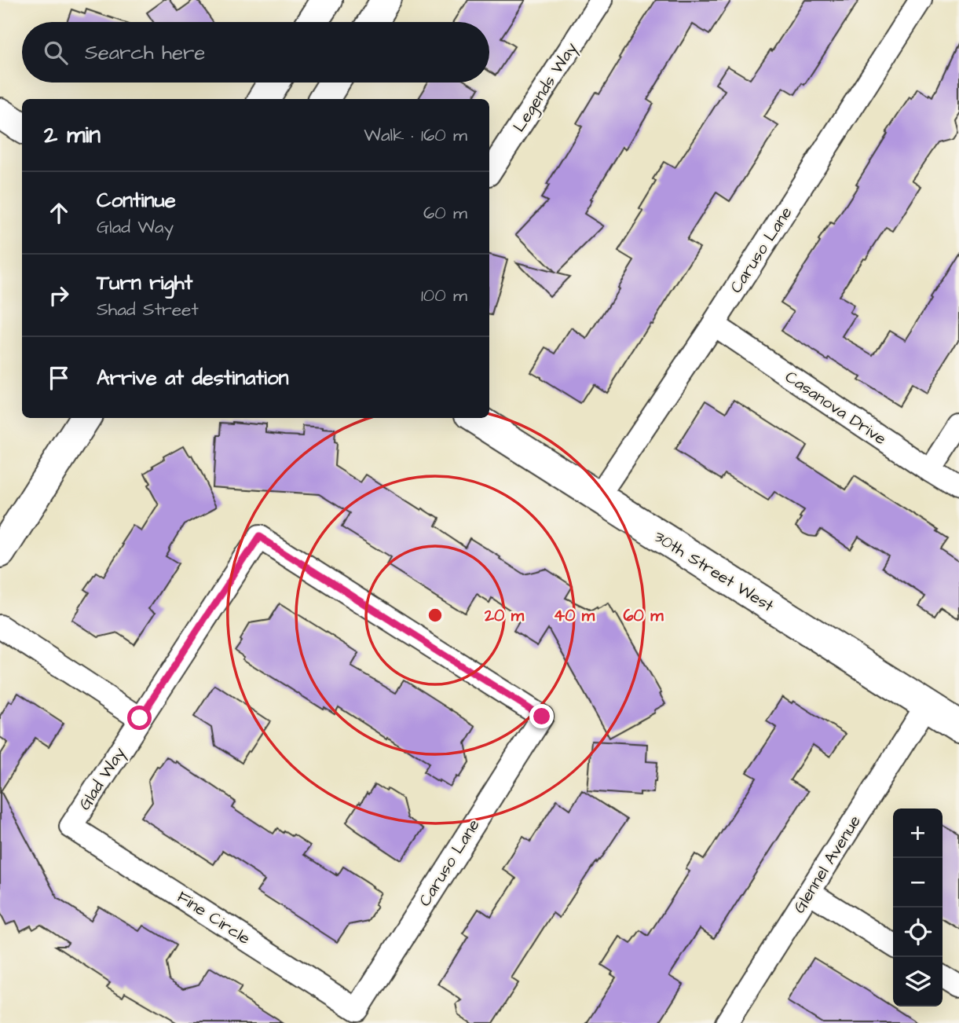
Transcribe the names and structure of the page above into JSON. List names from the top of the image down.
{
  "streets": {
    "main road": ["30th Street West"],
    "street": [
      "Legends Way",
      "Caruso Lane",
      "Casanova Drive",
      "Glad Way",
      "Glennel Avenue",
      "Fine Circle"
    ]
  },
  "crossings": [
    ["Caruso Lane", "Casanova Drive"],
    ["Caruso Lane", "30th Street West"],
    ["Caruso Lane", "Glad Way"],
    ["Caruso Lane", "Fine Circle"],
    ["30th Street West", "Glennel Avenue"],
    ["Glad Way", "Fine Circle"]
  ],
  "page": {
    "search": "Search here",
    "heading": ["2 min", "Walk · 160 m"],
    "list": [
      ["Continue", "Glad Way", "60 m"],
      ["Turn right", "Shad Street", "100 m"],
      "Arrive at destination"
    ],
    "map_buttons": ["+", "−"]
  },
  "rings": ["20 m", "40 m", "60 m"]
}
